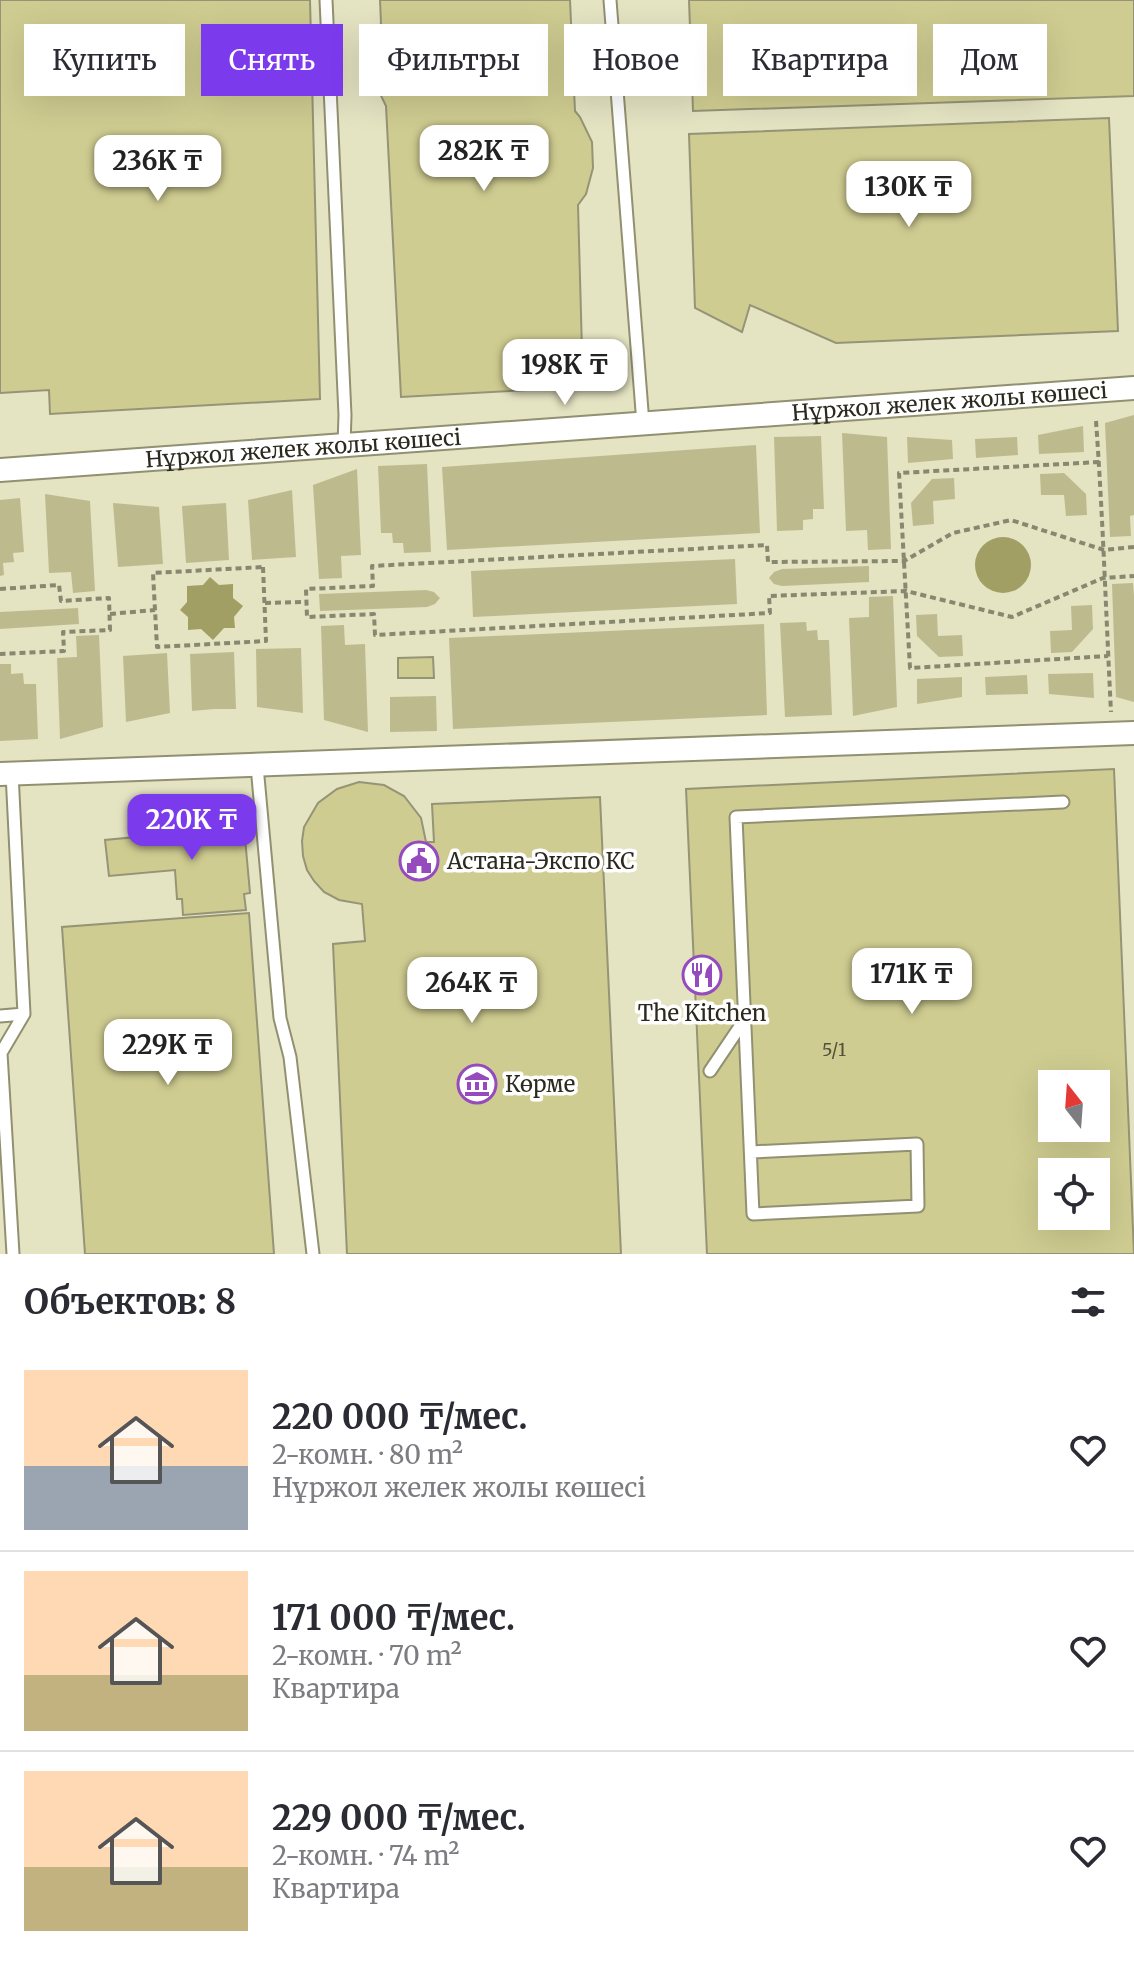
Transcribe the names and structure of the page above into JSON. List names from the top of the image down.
{
  "streets": {
    "street": ["Нұржол желек жолы көшесі"]
  },
  "places": {
    "public building": ["Астана-Экспо КС"],
    "restaurant": ["The Kitchen"],
    "museum": ["Көрме"]
  },
  "house_numbers": ["5/1"],
  "north": "top",
  "page": {
    "chip": [
      "Купить",
      "Снять",
      "Фильтры",
      "Новое",
      "Квартира",
      "Дом"
    ],
    "price": [
      "282K ₸",
      "236K ₸",
      "130K ₸",
      "198K ₸",
      "220K ₸",
      "171K ₸",
      "264K ₸",
      "229K ₸"
    ],
    "heading": "Объектов: 8",
    "list": [
      {
        "name": "220 000 ₸/мес.",
        "note": "2-комн. · 80 m² · Нұржол желек жолы көшесі"
      },
      {
        "name": "171 000 ₸/мес.",
        "note": "2-комн. · 70 m² · Квартира"
      },
      {
        "name": "229 000 ₸/мес.",
        "note": "2-комн. · 74 m² · Квартира"
      }
    ]
  }
}
